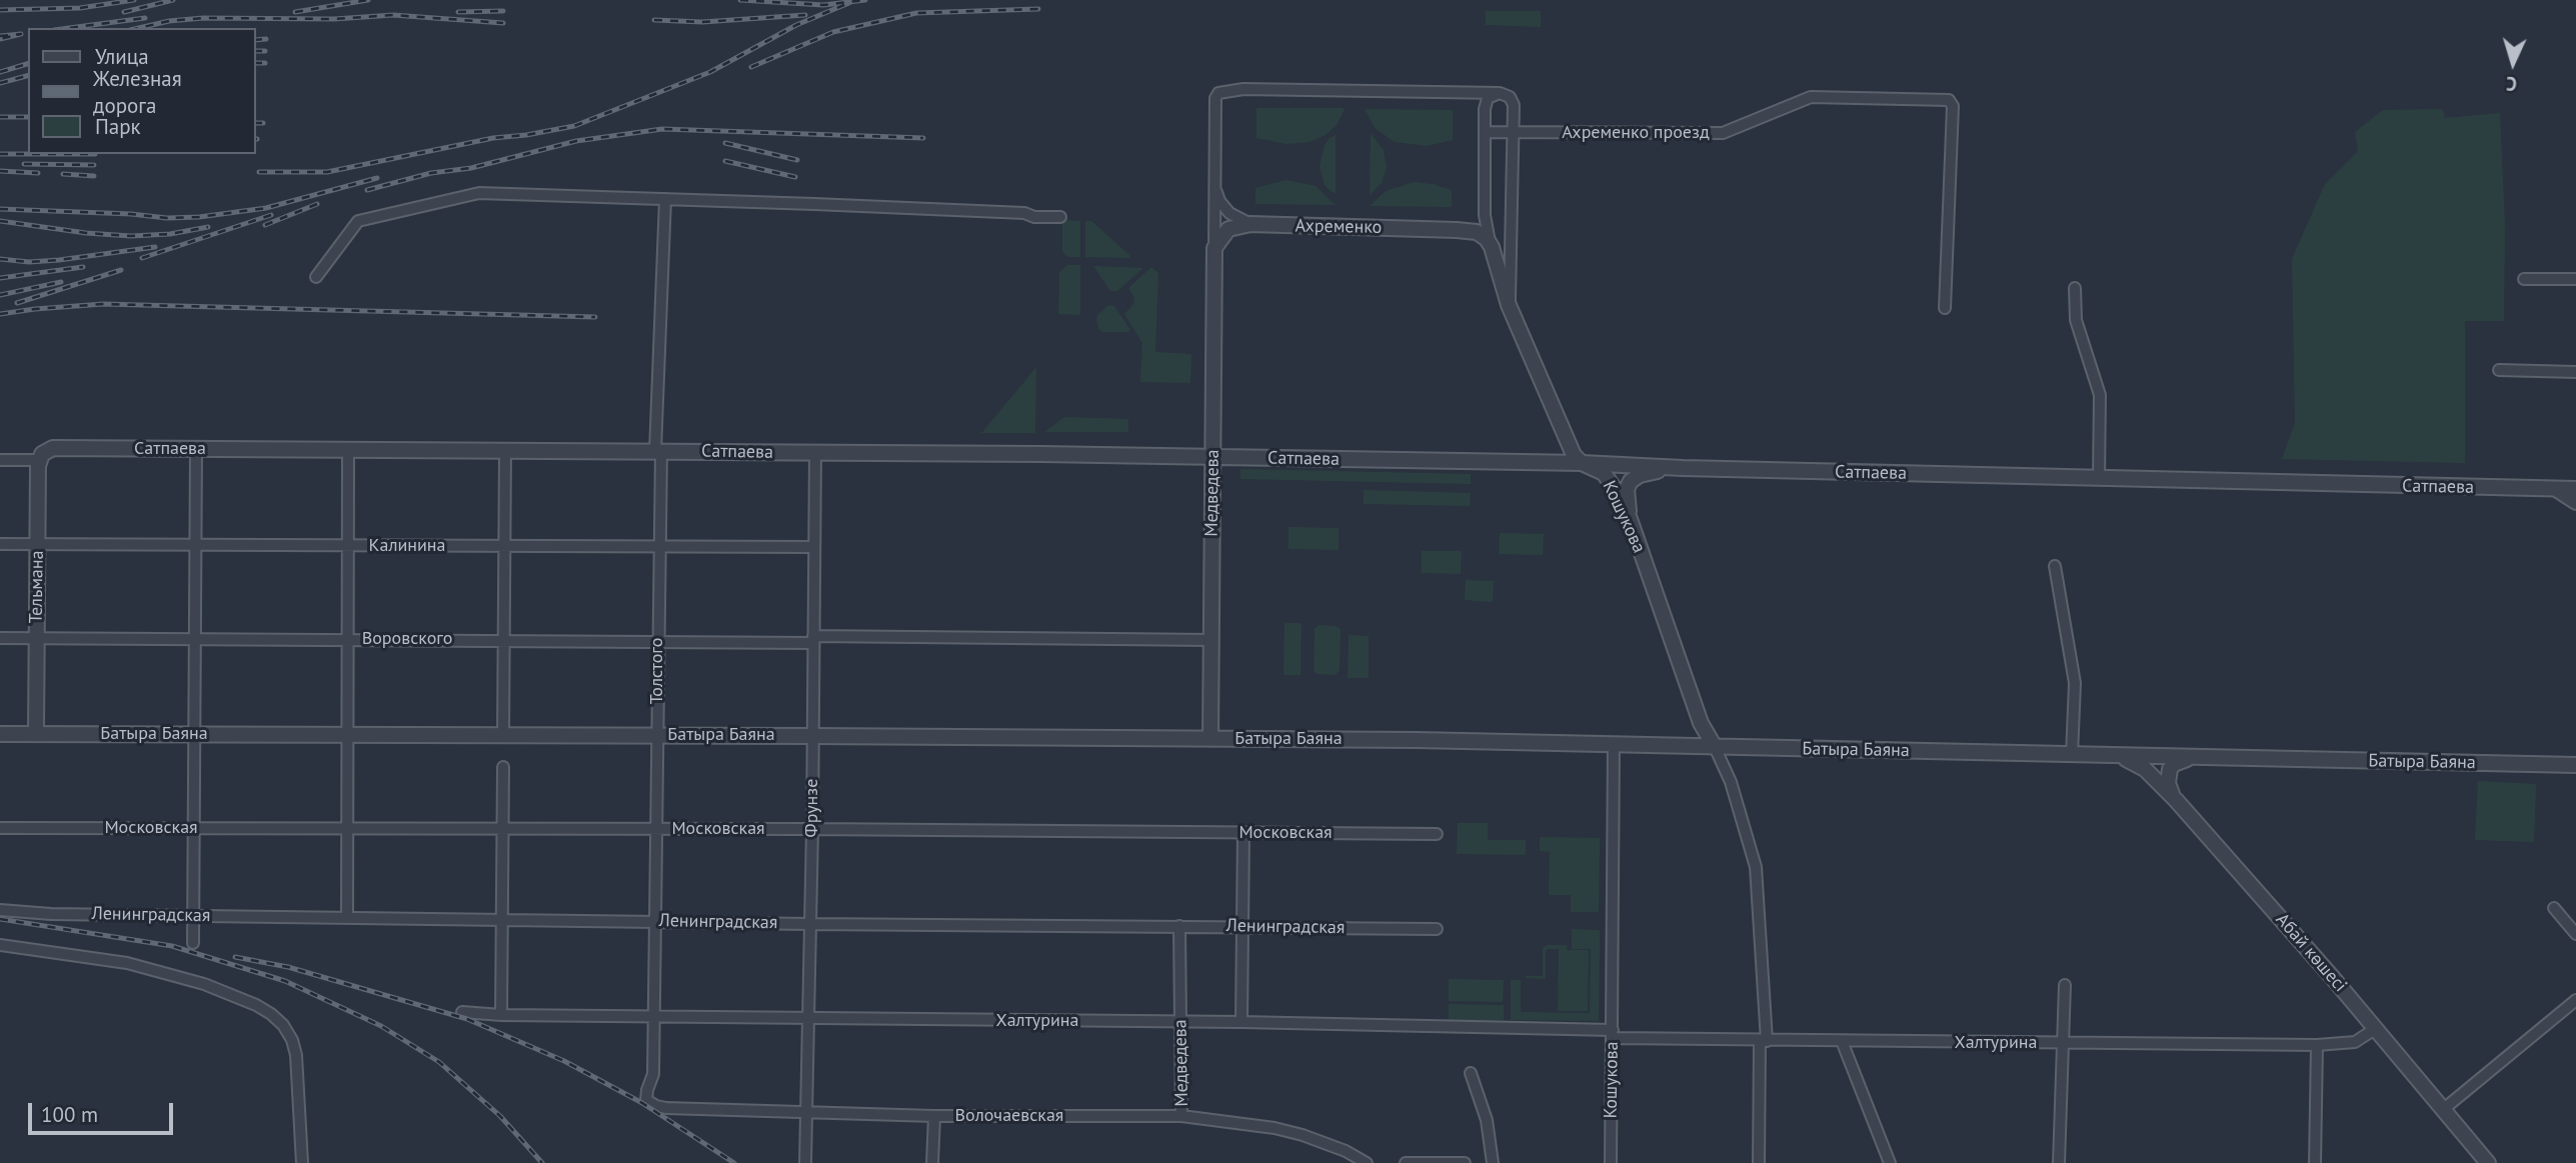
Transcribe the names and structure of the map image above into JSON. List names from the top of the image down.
{
  "streets": {
    "street": [
      "Ахременко проезд",
      "Ахременко",
      "Сатпаева",
      "Медведева",
      "Кошукова",
      "Калинина",
      "Тельмана",
      "Воровского",
      "Толстого",
      "Батыра Баяна",
      "Фрунзе",
      "Московская",
      "Ленинградская",
      "Абай көшесі",
      "Халтурина",
      "Волочаевская"
    ]
  },
  "crossings": [
    ["Ахременко проезд", "Кошукова"],
    ["Ахременко", "Медведева"],
    ["Ахременко", "Кошукова"],
    ["Сатпаева", "Медведева"],
    ["Сатпаева", "Кошукова"],
    ["Сатпаева", "Тельмана"],
    ["Сатпаева", "Толстого"],
    ["Сатпаева", "Фрунзе"],
    ["Медведева", "Воровского"],
    ["Медведева", "Батыра Баяна"],
    ["Медведева", "Ленинградская"],
    ["Медведева", "Халтурина"],
    ["Медведева", "Волочаевская"],
    ["Кошукова", "Батыра Баяна"],
    ["Кошукова", "Халтурина"],
    ["Калинина", "Тельмана"],
    ["Калинина", "Толстого"],
    ["Калинина", "Фрунзе"],
    ["Тельмана", "Воровского"],
    ["Тельмана", "Батыра Баяна"],
    ["Воровского", "Толстого"],
    ["Воровского", "Фрунзе"],
    ["Толстого", "Батыра Баяна"],
    ["Толстого", "Московская"],
    ["Толстого", "Ленинградская"],
    ["Толстого", "Халтурина"],
    ["Толстого", "Волочаевская"],
    ["Батыра Баяна", "Фрунзе"],
    ["Батыра Баяна", "Абай көшесі"],
    ["Фрунзе", "Московская"],
    ["Фрунзе", "Ленинградская"],
    ["Фрунзе", "Халтурина"],
    ["Фрунзе", "Волочаевская"],
    ["Абай көшесі", "Халтурина"]
  ],
  "legend": ["Улица", "Железная дорога", "Парк"],
  "scale_bar": "100 m",
  "north": "bottom"
}
